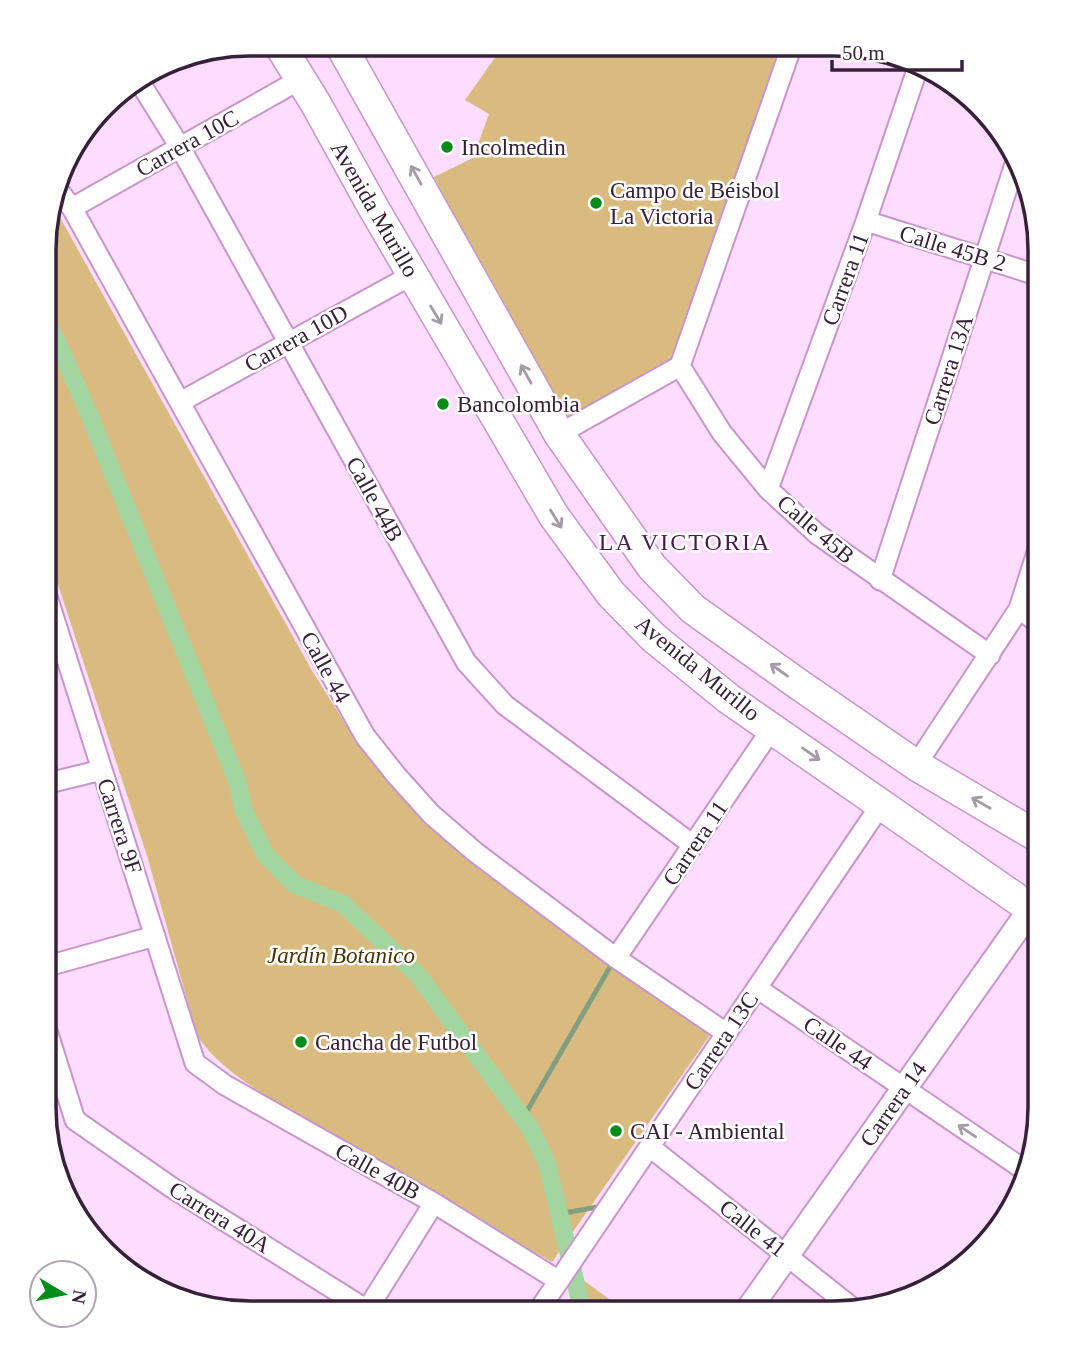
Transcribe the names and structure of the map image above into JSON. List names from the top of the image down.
{
  "streets": {
    "main road": ["Avenida Murillo"],
    "street": [
      "Carrera 10C",
      "Calle 45B 2",
      "Carrera 11",
      "Carrera 10D",
      "Carrera 13A",
      "Calle 44B",
      "Calle 45B",
      "Calle 44",
      "Carrera 9F",
      "Carrera 13C",
      "Carrera 14",
      "Calle 40B",
      "Carrera 40A",
      "Calle 41"
    ]
  },
  "crossings": [
    ["Carrera 10C", "Avenida Murillo"],
    ["Carrera 10C", "Calle 44B"],
    ["Carrera 10C", "Calle 44"],
    ["Avenida Murillo", "Carrera 11"],
    ["Avenida Murillo", "Carrera 10D"],
    ["Avenida Murillo", "Carrera 13C"],
    ["Calle 45B 2", "Carrera 11"],
    ["Calle 45B 2", "Carrera 13A"],
    ["Carrera 11", "Calle 44B"],
    ["Carrera 11", "Calle 45B"],
    ["Carrera 11", "Calle 44"],
    ["Carrera 10D", "Calle 44B"],
    ["Carrera 10D", "Calle 44"],
    ["Carrera 13A", "Calle 45B"],
    ["Calle 44", "Carrera 13C"],
    ["Calle 44", "Carrera 14"],
    ["Carrera 9F", "Calle 40B"],
    ["Carrera 13C", "Calle 40B"],
    ["Carrera 13C", "Calle 41"],
    ["Carrera 14", "Calle 41"]
  ],
  "districts": ["LA VICTORIA"],
  "parks": ["Jardín Botanico"],
  "places": [
    "Incolmedin",
    "Campo de Béisbol La Victoria",
    "Bancolombia",
    "Cancha de Futbol",
    "CAI - Ambiental"
  ],
  "scale_bar": "50 m",
  "north": "right"
}
